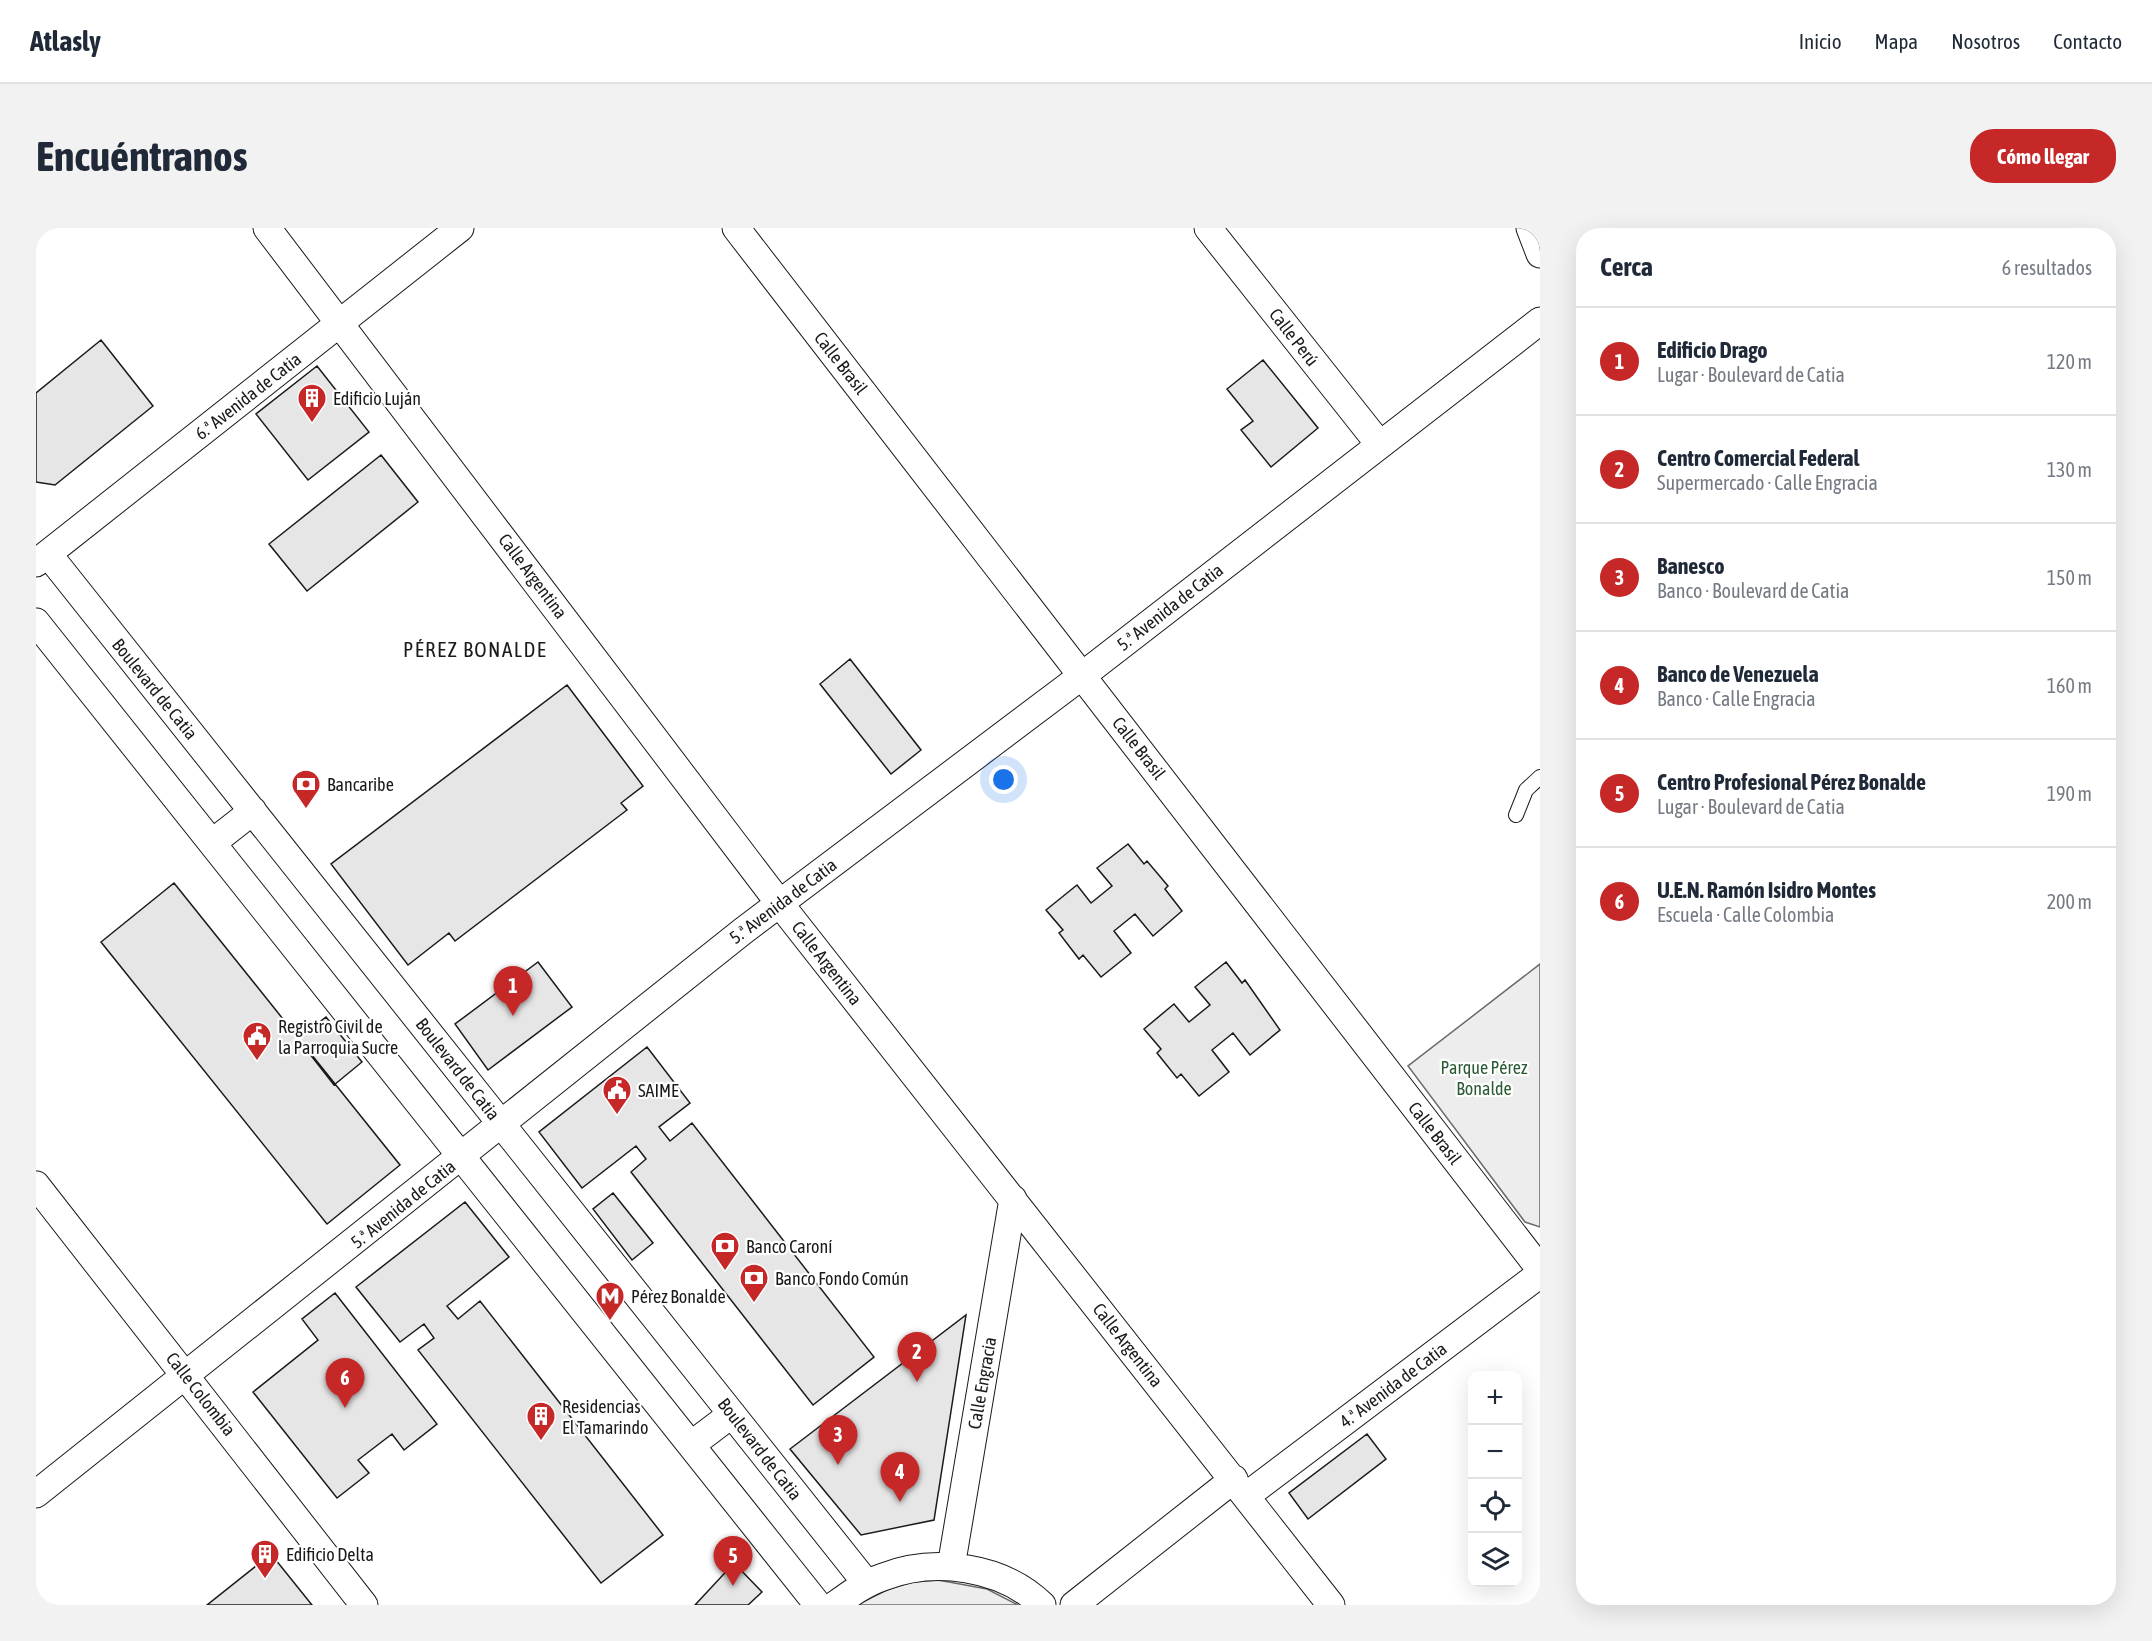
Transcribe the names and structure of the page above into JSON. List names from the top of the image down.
{
  "streets": {
    "street": [
      "Calle Perú",
      "Calle Brasil",
      "6.ª Avenida de Catia",
      "Calle Argentina",
      "5.ª Avenida de Catia",
      "Boulevard de Catia",
      "Calle Engracia",
      "4.ª Avenida de Catia",
      "Calle Colombia"
    ]
  },
  "crossings": [
    ["Calle Perú", "5.ª Avenida de Catia"],
    ["Calle Brasil", "5.ª Avenida de Catia"],
    ["6.ª Avenida de Catia", "Calle Argentina"],
    ["6.ª Avenida de Catia", "Boulevard de Catia"],
    ["Calle Argentina", "5.ª Avenida de Catia"],
    ["Calle Argentina", "Calle Engracia"],
    ["Calle Argentina", "4.ª Avenida de Catia"],
    ["5.ª Avenida de Catia", "Boulevard de Catia"],
    ["5.ª Avenida de Catia", "Calle Colombia"]
  ],
  "districts": ["PÉREZ BONALDE"],
  "parks": ["Parque Pérez Bonalde"],
  "places": {
    "building": ["Edificio Luján", "Residencias El Tamarindo", "Edificio Delta"],
    "bank": ["Bancaribe", "Banco Caroní", "Banco Fondo Común"],
    "public building": ["Registro Civil de la Parroquia Sucre", "SAIME"],
    "metro station": ["Pérez Bonalde"]
  },
  "page": {
    "header": "Atlasly",
    "nav": [
      "Inicio",
      "Mapa",
      "Nosotros",
      "Contacto"
    ],
    "buttons": "Cómo llegar",
    "title": "Encuéntranos",
    "heading": ["Cerca", "6 resultados"],
    "list": [
      {
        "mark": "1",
        "name": "Edificio Drago",
        "note": "Lugar · Boulevard de Catia",
        "value": "120 m"
      },
      {
        "mark": "2",
        "name": "Centro Comercial Federal",
        "note": "Supermercado · Calle Engracia",
        "value": "130 m"
      },
      {
        "mark": "3",
        "name": "Banesco",
        "note": "Banco · Boulevard de Catia",
        "value": "150 m"
      },
      {
        "mark": "4",
        "name": "Banco de Venezuela",
        "note": "Banco · Calle Engracia",
        "value": "160 m"
      },
      {
        "mark": "5",
        "name": "Centro Profesional Pérez Bonalde",
        "note": "Lugar · Boulevard de Catia",
        "value": "190 m"
      },
      {
        "mark": "6",
        "name": "U.E.N. Ramón Isidro Montes",
        "note": "Escuela · Calle Colombia",
        "value": "200 m"
      }
    ],
    "pins": [
      "1",
      "2",
      "6",
      "3",
      "4",
      "5"
    ],
    "map_buttons": ["+", "−"]
  }
}
